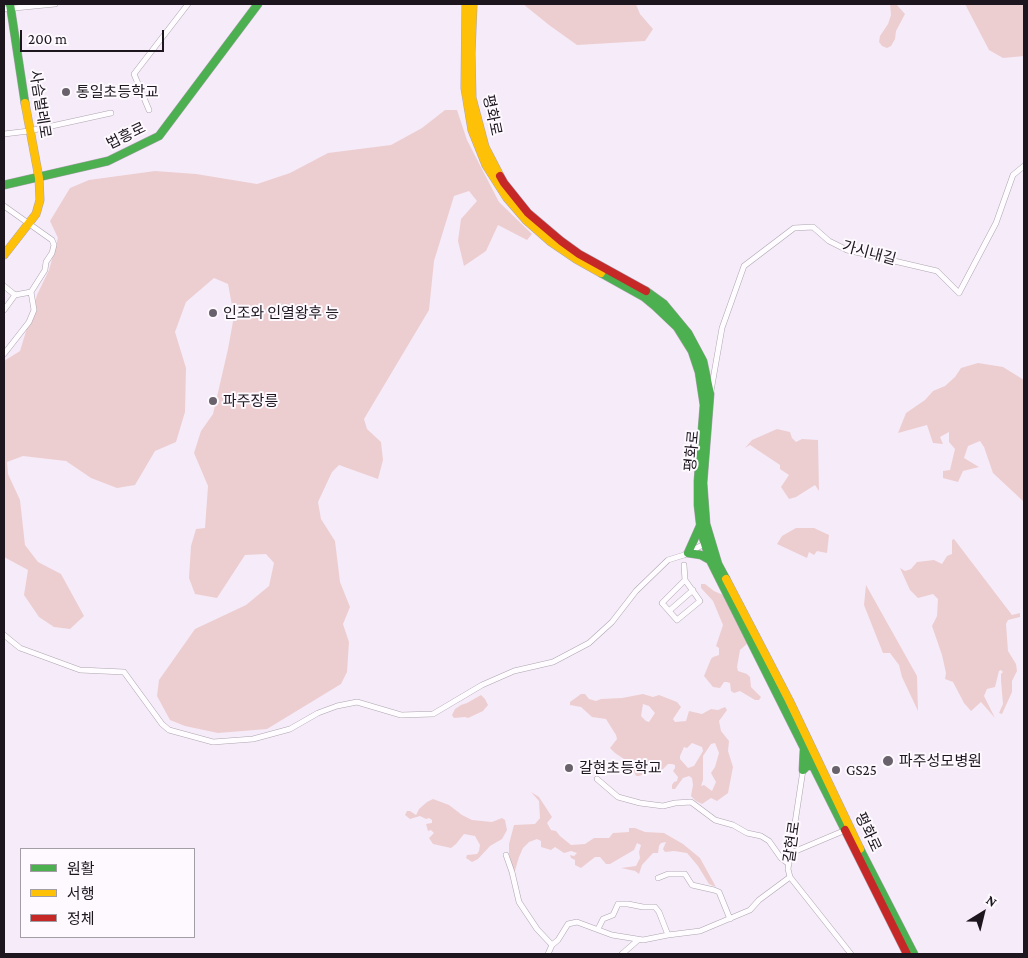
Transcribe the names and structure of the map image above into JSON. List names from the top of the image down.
{
  "streets": {
    "main road": ["사슴벌레로", "평화로", "법흥로"],
    "street": ["가시내길", "갈현로"]
  },
  "crossings": [
    ["사슴벌레로", "법흥로"],
    ["평화로", "가시내길"]
  ],
  "places": [
    "통일초등학교",
    "인조와 인열왕후 능",
    "파주장릉",
    "파주성모병원",
    "갈현초등학교",
    "GS25"
  ],
  "legend": ["원활", "서행", "정체"],
  "scale_bar": "200 m",
  "north": "top right"
}
